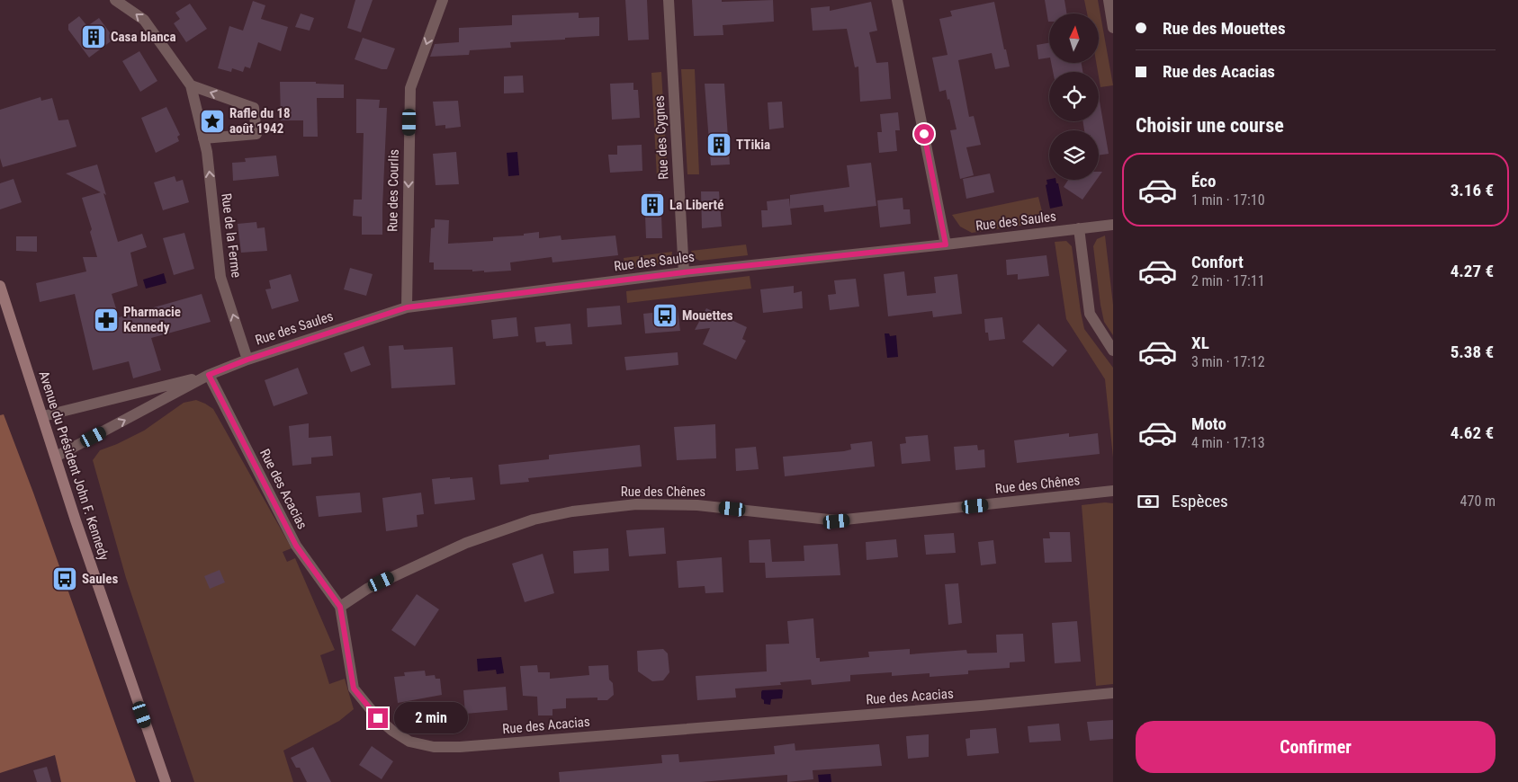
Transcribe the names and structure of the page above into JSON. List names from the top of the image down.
{
  "streets": {
    "main road": ["Avenue du Président John F. Kennedy"],
    "street": [
      "Rue des Cygnes",
      "Rue des Courlis",
      "Rue des Saules",
      "Rue de la Ferme",
      "Rue des Chênes",
      "Rue des Acacias"
    ]
  },
  "crossings": [
    ["Rue des Cygnes", "Rue des Saules"],
    ["Rue des Courlis", "Rue des Saules"],
    ["Rue des Saules", "Rue de la Ferme"],
    ["Rue des Saules", "Avenue du Président John F. Kennedy"],
    ["Rue des Saules", "Rue des Acacias"],
    ["Rue des Chênes", "Rue des Acacias"]
  ],
  "one_way": ["Rue des Courlis", "Rue de la Ferme"],
  "places": {
    "building": ["Casa blanca", "TTikia", "La Liberté"],
    "place": ["Rafle du 18 août 1942"],
    "bus stop": ["Mouettes", "Saules"],
    "pharmacy": ["Pharmacie Kennedy"]
  },
  "north": "top",
  "page": {
    "banner": ["Rue des Mouettes", "Rue des Acacias"],
    "heading": "Choisir une course",
    "list": [
      {
        "name": "Éco",
        "note": "1 min · 17:10",
        "value": "3.16 €"
      },
      {
        "name": "Confort",
        "note": "2 min · 17:11",
        "value": "4.27 €"
      },
      {
        "name": "XL",
        "note": "3 min · 17:12",
        "value": "5.38 €"
      },
      {
        "name": "Moto",
        "note": "4 min · 17:13",
        "value": "4.62 €"
      }
    ],
    "pay": ["Espèces", "470 m"],
    "bubble": "2 min",
    "buttons": "Confirmer"
  }
}
